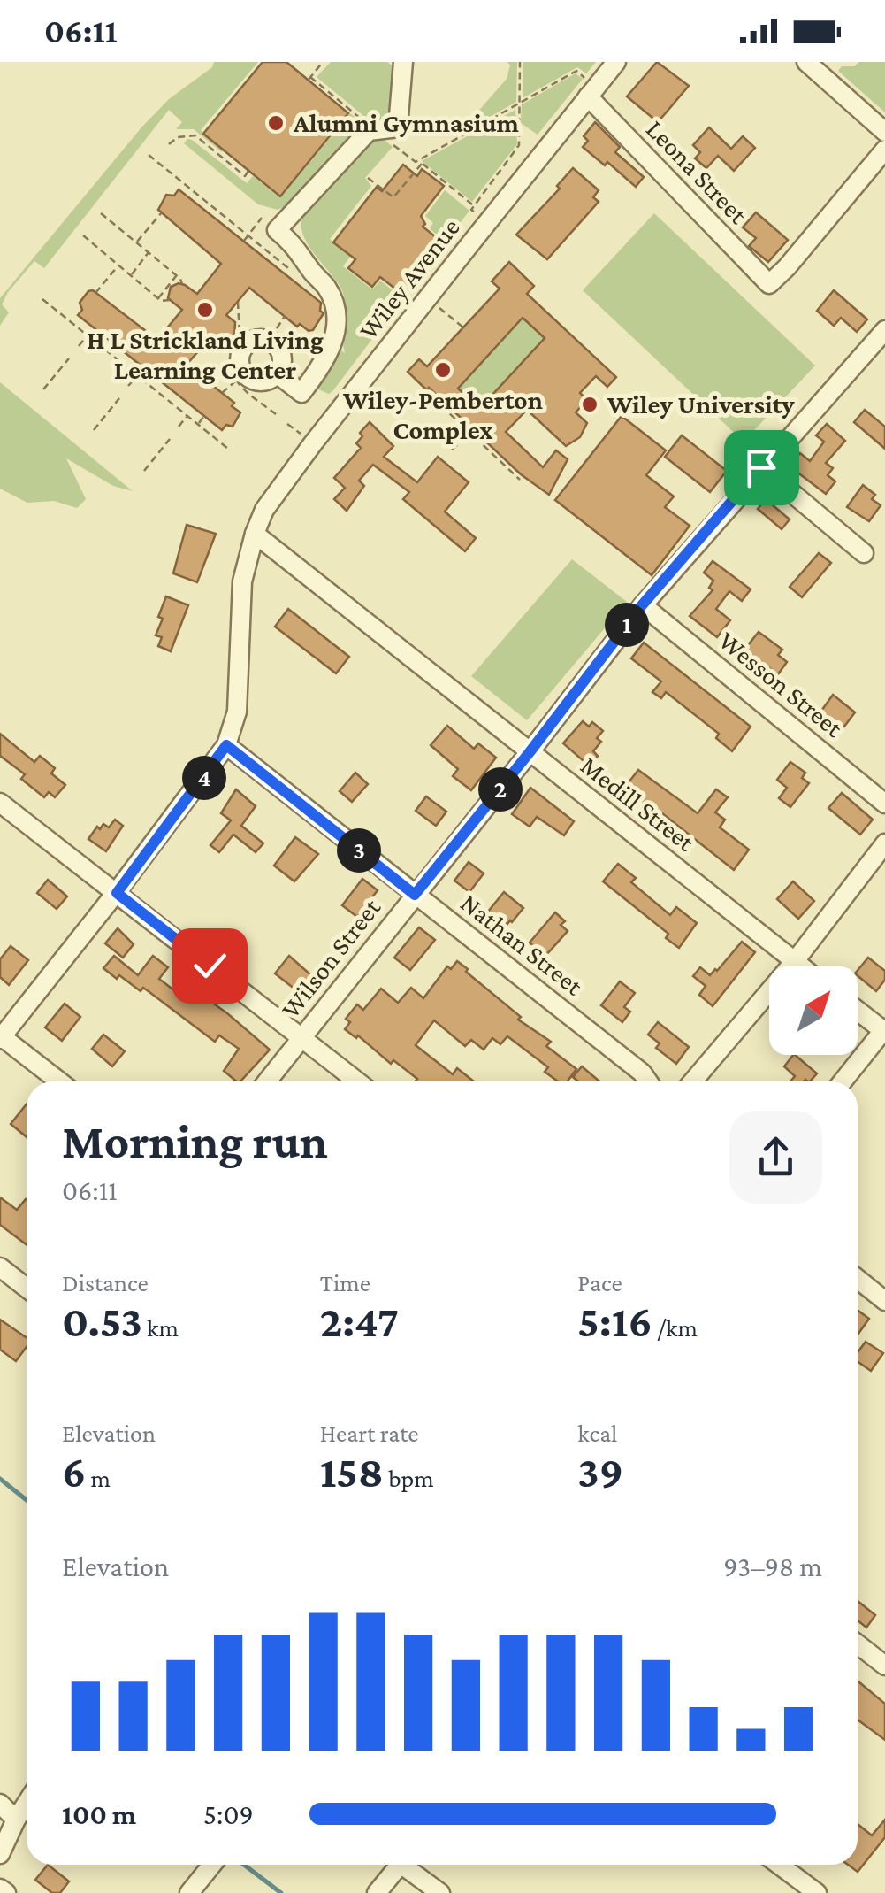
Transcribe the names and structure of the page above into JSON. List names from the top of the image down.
{
  "streets": {
    "street": [
      "Leona Street",
      "Wiley Avenue",
      "Wesson Street",
      "Medill Street",
      "Nathan Street",
      "Wilson Street"
    ]
  },
  "crossings": [
    ["Leona Street", "Wiley Avenue"],
    ["Wiley Avenue", "Medill Street"],
    ["Wiley Avenue", "Nathan Street"],
    ["Wesson Street", "Wilson Street"],
    ["Medill Street", "Wilson Street"],
    ["Nathan Street", "Wilson Street"]
  ],
  "places": [
    "Alumni Gymnasium",
    "H L Strickland Living Learning Center",
    "Wiley-Pemberton Complex",
    "Wiley University"
  ],
  "north": "top right",
  "page": {
    "status": "06:11",
    "pins": [
      "1",
      "4",
      "2",
      "3"
    ],
    "heading": ["Morning run", "06:11"],
    "stats": [
      ["Distance", "0.53 km"],
      ["Time", "2:47"],
      ["Pace", "5:16 /km"],
      ["Elevation", "6 m"],
      ["Heart rate", "158 bpm"],
      ["kcal", "39"]
    ],
    "chart": ["Elevation", "93–98 m"],
    "list": [
      {
        "name": "100 m",
        "note": "5:09"
      }
    ]
  }
}
